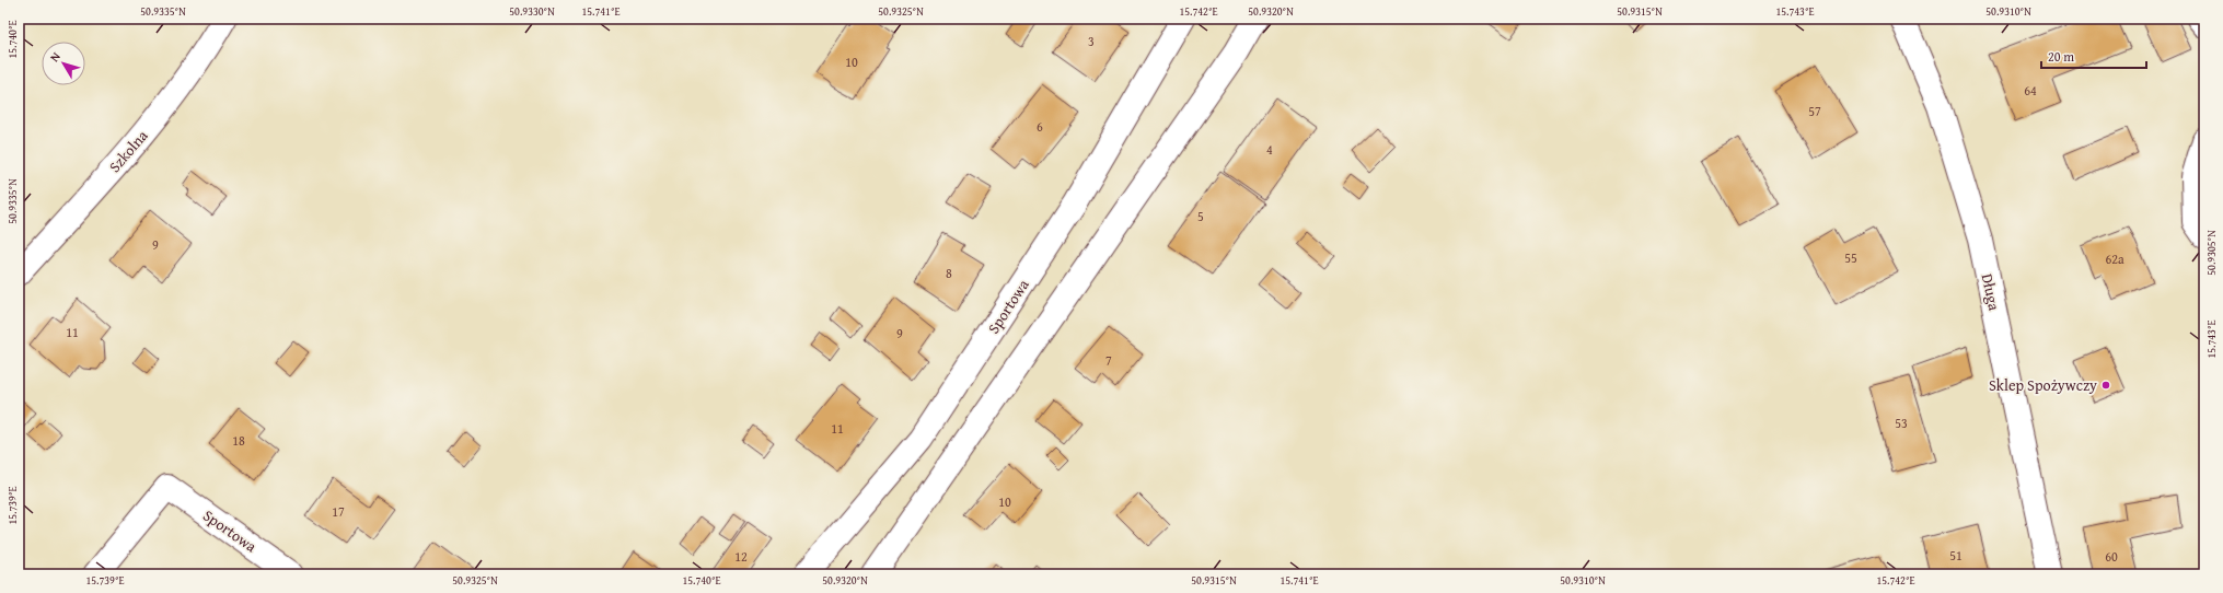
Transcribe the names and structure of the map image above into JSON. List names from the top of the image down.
{
  "streets": {
    "street": ["Szkolna", "Długa", "Sportowa"]
  },
  "places": ["Sklep Spożywczy"],
  "house_numbers": [
    "3",
    "10",
    "64",
    "57",
    "6",
    "4",
    "5",
    "9",
    "55",
    "62a",
    "8",
    "11",
    "9",
    "7",
    "53",
    "11",
    "18",
    "10",
    "17",
    "51",
    "12",
    "60"
  ],
  "scale_bar": "20 m",
  "north": "top left",
  "coordinates": [
    "50.9335°N",
    "50.9330°N",
    "15.741°E",
    "50.9325°N",
    "15.742°E",
    "50.9320°N",
    "50.9315°N",
    "15.743°E",
    "50.9310°N",
    "15.740°E",
    "50.9305°N",
    "15.739°E"
  ]
}
